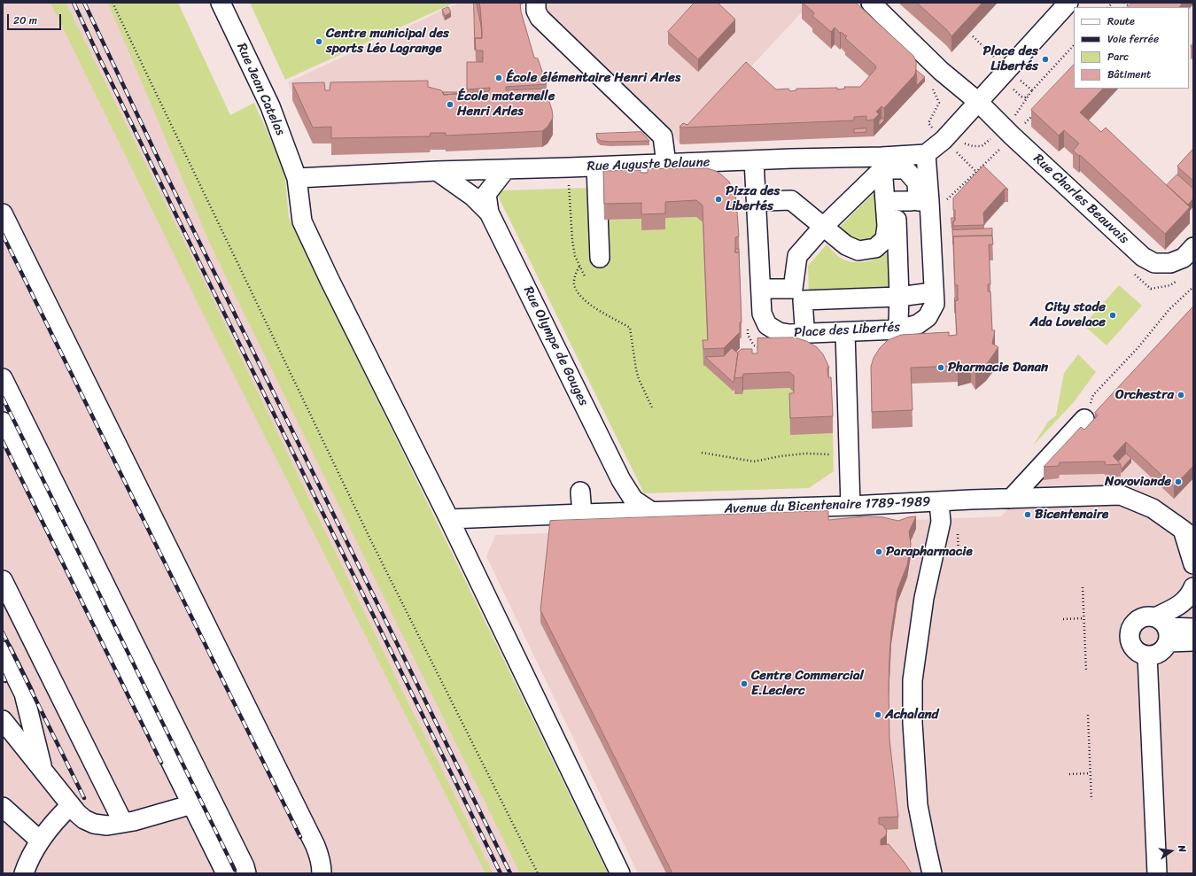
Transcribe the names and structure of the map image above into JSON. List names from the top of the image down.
{
  "streets": {
    "street": [
      "Rue Jean Catelas",
      "Rue Auguste Delaune",
      "Rue Charles Beauvais",
      "Place des Libertés",
      "Rue Olympe de Gouges",
      "Avenue du Bicentenaire 1789-1989"
    ]
  },
  "crossings": [
    ["Rue Jean Catelas", "Rue Auguste Delaune"],
    ["Rue Jean Catelas", "Avenue du Bicentenaire 1789-1989"],
    ["Rue Auguste Delaune", "Place des Libertés"],
    ["Rue Auguste Delaune", "Rue Olympe de Gouges"],
    ["Rue Olympe de Gouges", "Avenue du Bicentenaire 1789-1989"]
  ],
  "places": [
    "Centre municipal des sports Léo Lagrange",
    "Place des Libertés",
    "École élémentaire Henri Arles",
    "École maternelle Henri Arles",
    "Pizza des Libertés",
    "City stade Ada Lovelace",
    "Pharmacie Danan",
    "Orchestra",
    "Novoviande",
    "Bicentenaire",
    "Parapharmacie",
    "Centre Commercial E.Leclerc",
    "Achaland"
  ],
  "legend": [
    "Route",
    "Voie ferrée",
    "Parc",
    "Bâtiment"
  ],
  "scale_bar": "20 m",
  "north": "right"
}
